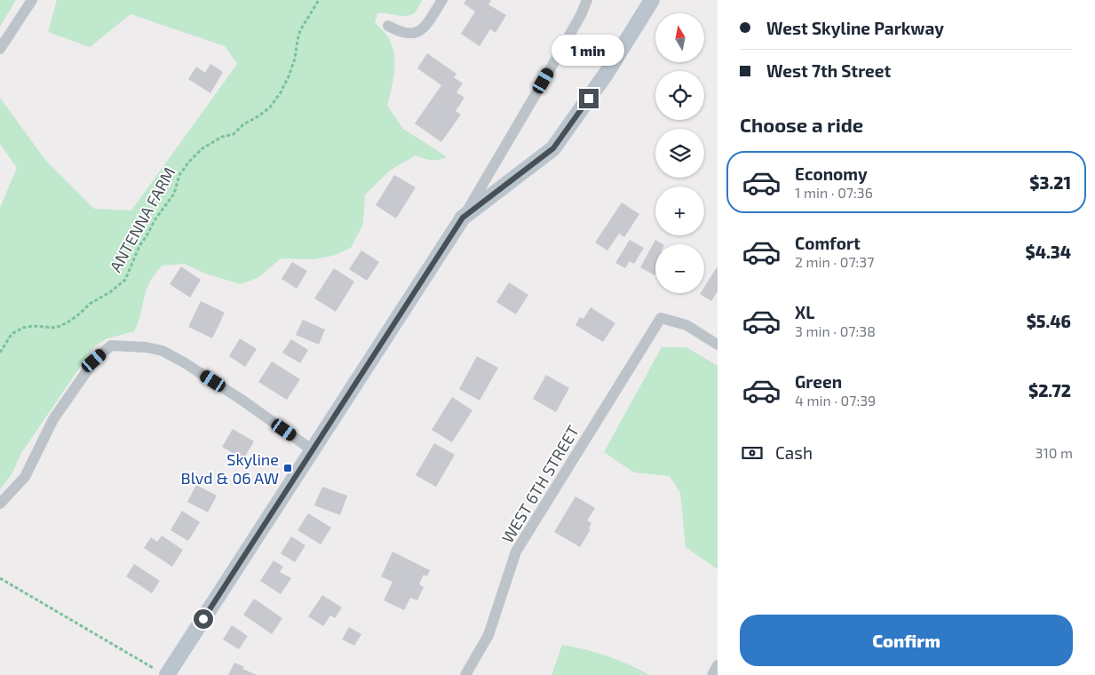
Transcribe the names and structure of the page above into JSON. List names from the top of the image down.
{
  "streets": {
    "street": ["WEST 6TH STREET"],
    "path": ["ANTENNA FARM"]
  },
  "places": {
    "transit": ["Skyline Blvd & 06 AW"]
  },
  "north": "top",
  "page": {
    "banner": ["West Skyline Parkway", "West 7th Street"],
    "map_buttons": ["+", "−"],
    "bubble": "1 min",
    "heading": "Choose a ride",
    "list": [
      {
        "name": "Economy",
        "note": "1 min · 07:36",
        "value": "$3.21"
      },
      {
        "name": "Comfort",
        "note": "2 min · 07:37",
        "value": "$4.34"
      },
      {
        "name": "XL",
        "note": "3 min · 07:38",
        "value": "$5.46"
      },
      {
        "name": "Green",
        "note": "4 min · 07:39",
        "value": "$2.72"
      }
    ],
    "pay": ["Cash", "310 m"],
    "buttons": "Confirm"
  }
}
